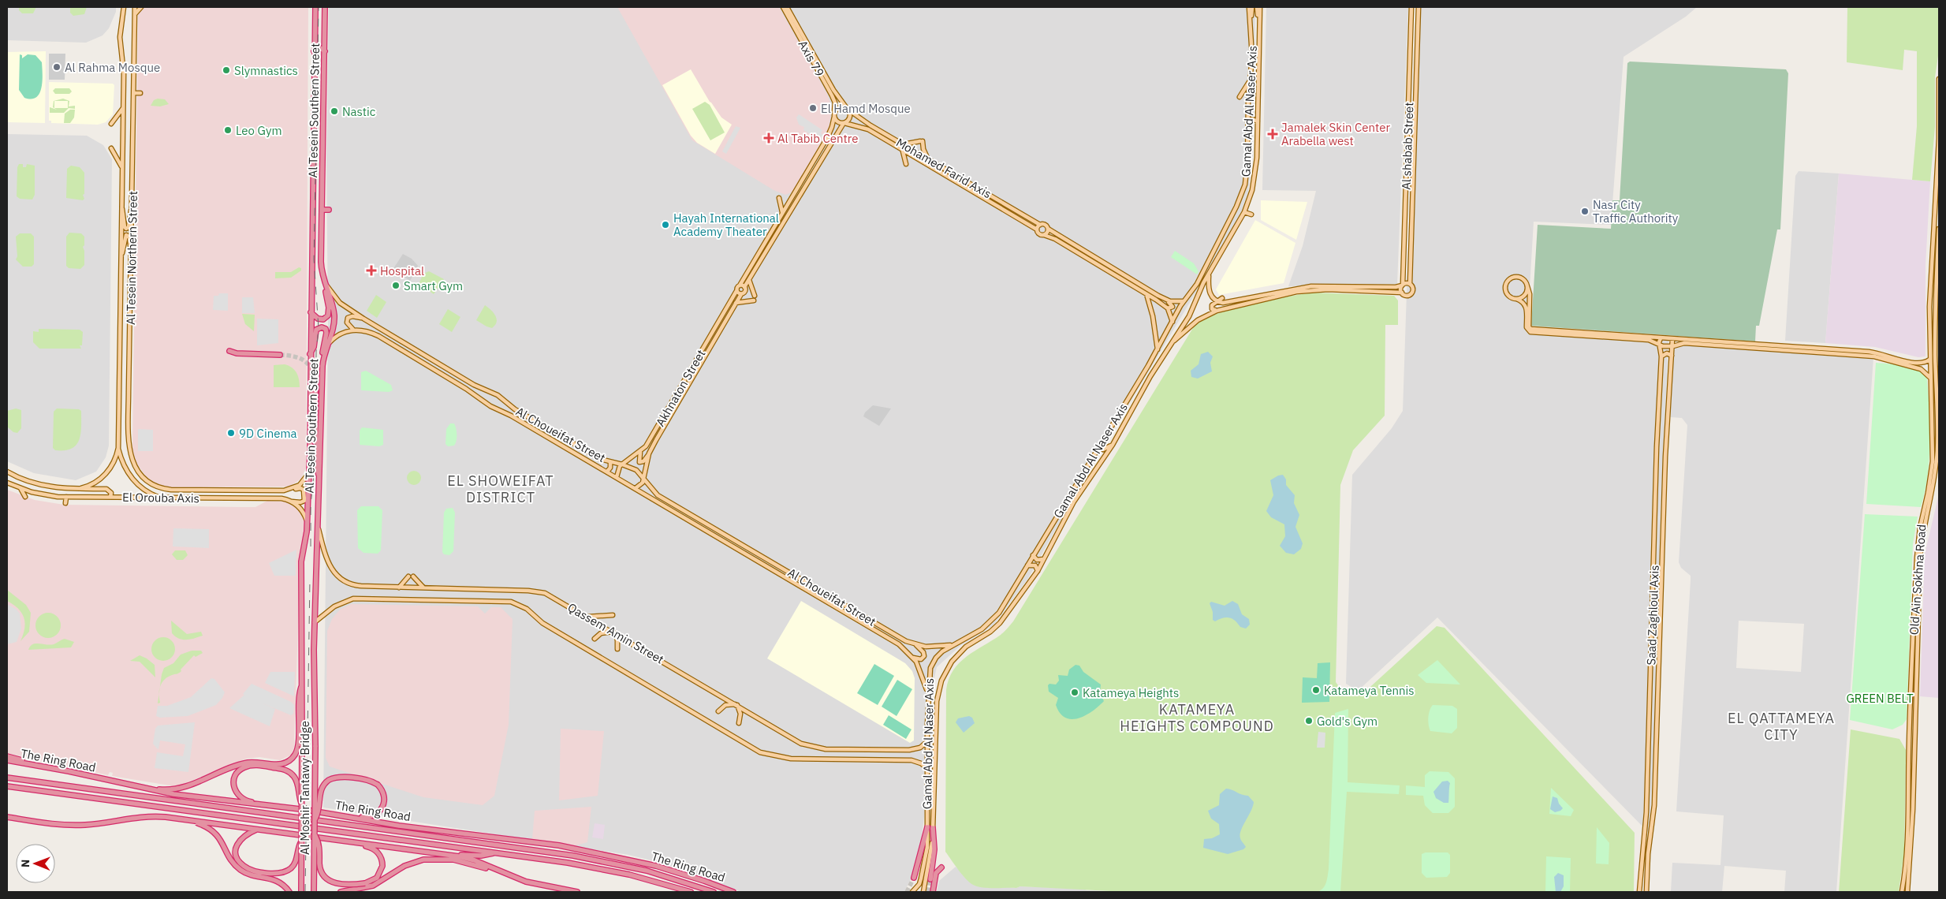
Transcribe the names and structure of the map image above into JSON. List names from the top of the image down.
{
  "streets": {
    "highway": ["Al Tesein Southern Street", "The Ring Road", "Al Moshir Tantawy Bridge"],
    "main road": [
      "Axis 79",
      "Gamal Abd Al Naser Axis",
      "Al shabab Street",
      "Mohamed Farid Axis",
      "Al Tesein Northern Street",
      "Akhnaton Street",
      "Al Choueifat Street",
      "El Orouba Axis",
      "Old Ain Sokhna Road",
      "Saad Zaghloul Axis",
      "Qassem Amin Street"
    ]
  },
  "crossings": [
    ["Axis 79", "Mohamed Farid Axis"],
    ["Al Tesein Southern Street", "Al Choueifat Street"],
    ["Al Tesein Southern Street", "Qassem Amin Street"],
    ["Al Tesein Southern Street", "Al Moshir Tantawy Bridge"],
    ["Gamal Abd Al Naser Axis", "Al Choueifat Street"],
    ["Gamal Abd Al Naser Axis", "Qassem Amin Street"],
    ["Al Tesein Northern Street", "El Orouba Axis"],
    ["Akhnaton Street", "Al Choueifat Street"]
  ],
  "districts": ["EL SHOWEIFAT DISTRICT", "KATAMEYA HEIGHTS COMPOUND", "EL QATTAMEYA CITY"],
  "parks": ["GREEN BELT"],
  "places": {
    "other": [
      "Al Rahma Mosque",
      "Slymnastics",
      "El Hamd Mosque",
      "Nastic",
      "Leo Gym",
      "Nasr City Traffic Authority",
      "Hayah International Academy Theater",
      "Smart Gym",
      "9D Cinema",
      "Katameya Tennis",
      "Katameya Heights",
      "Gold's Gym"
    ],
    "health": ["Jamalek Skin Center Arabella west", "Al Tabib Centre", "Hospital"]
  },
  "north": "left"
}
